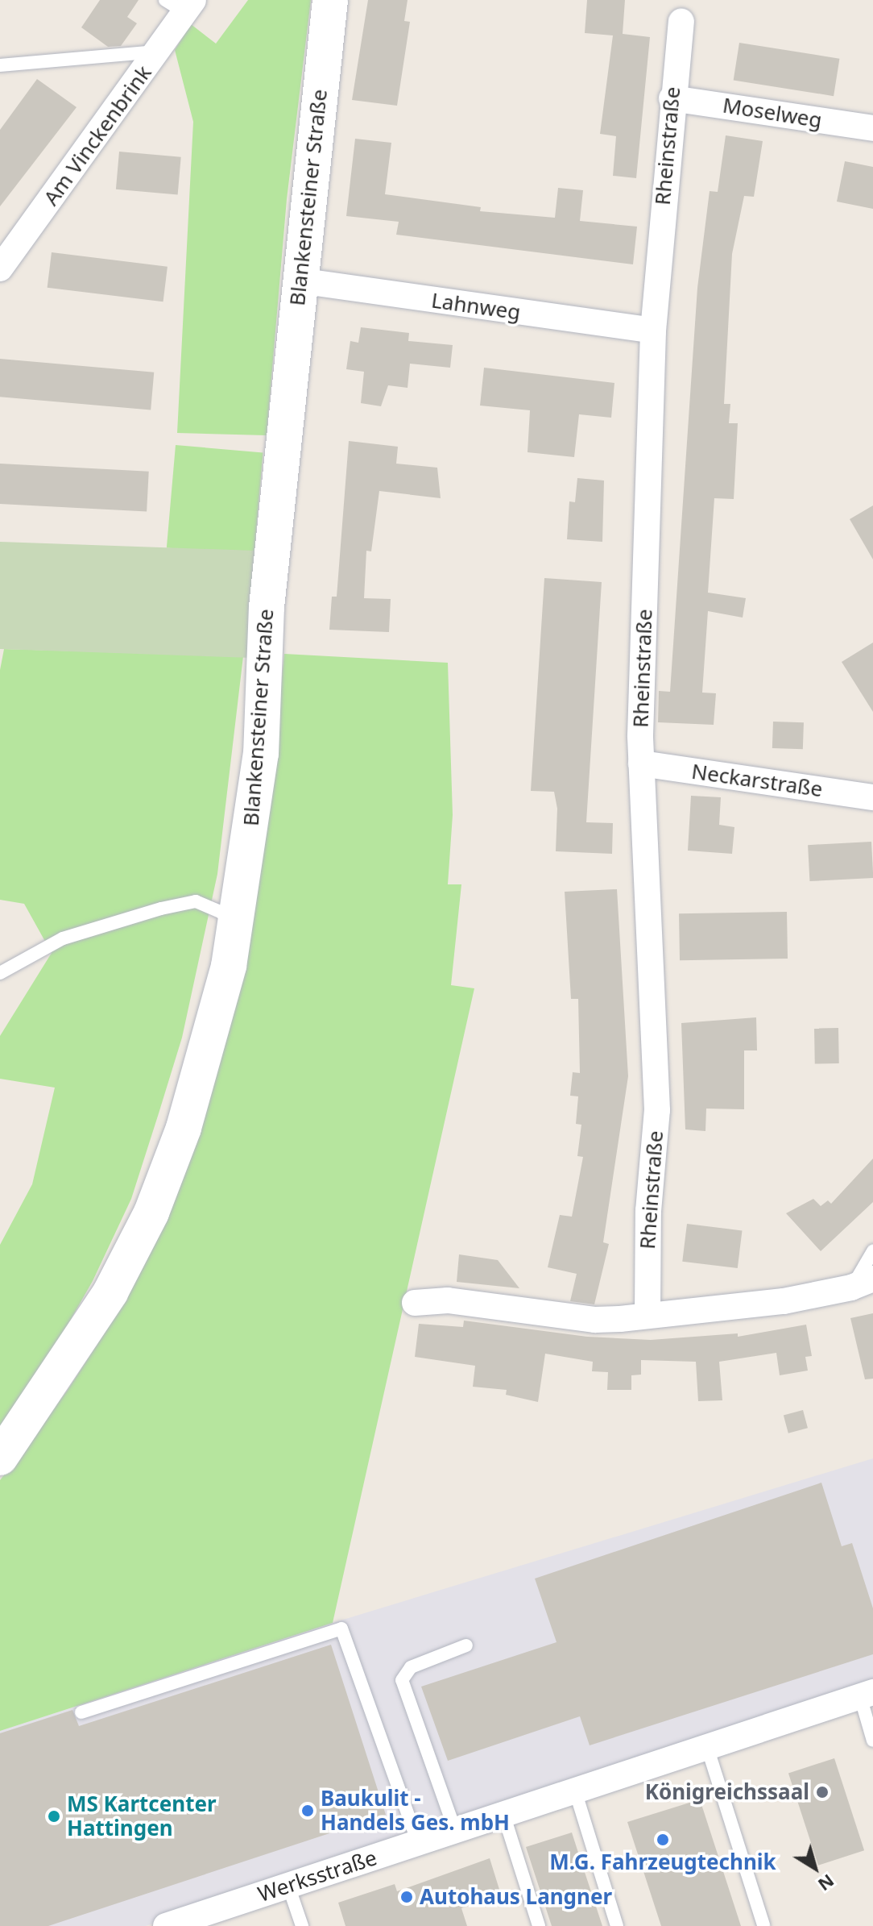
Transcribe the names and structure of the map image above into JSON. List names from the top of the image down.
{
  "streets": {
    "main road": ["Blankensteiner Straße"],
    "street": [
      "Moselweg",
      "Am Vinckenbrink",
      "Rheinstraße",
      "Lahnweg",
      "Neckarstraße",
      "Werksstraße"
    ]
  },
  "crossings": [
    ["Moselweg", "Rheinstraße"],
    ["Rheinstraße", "Lahnweg"],
    ["Rheinstraße", "Neckarstraße"],
    ["Blankensteiner Straße", "Lahnweg"]
  ],
  "places": [
    "Königreichssaal",
    "Baukulit - Handels Ges. mbH",
    "MS Kartcenter Hattingen",
    "M.G. Fahrzeugtechnik",
    "Autohaus Langner"
  ],
  "north": "bottom right"
}
